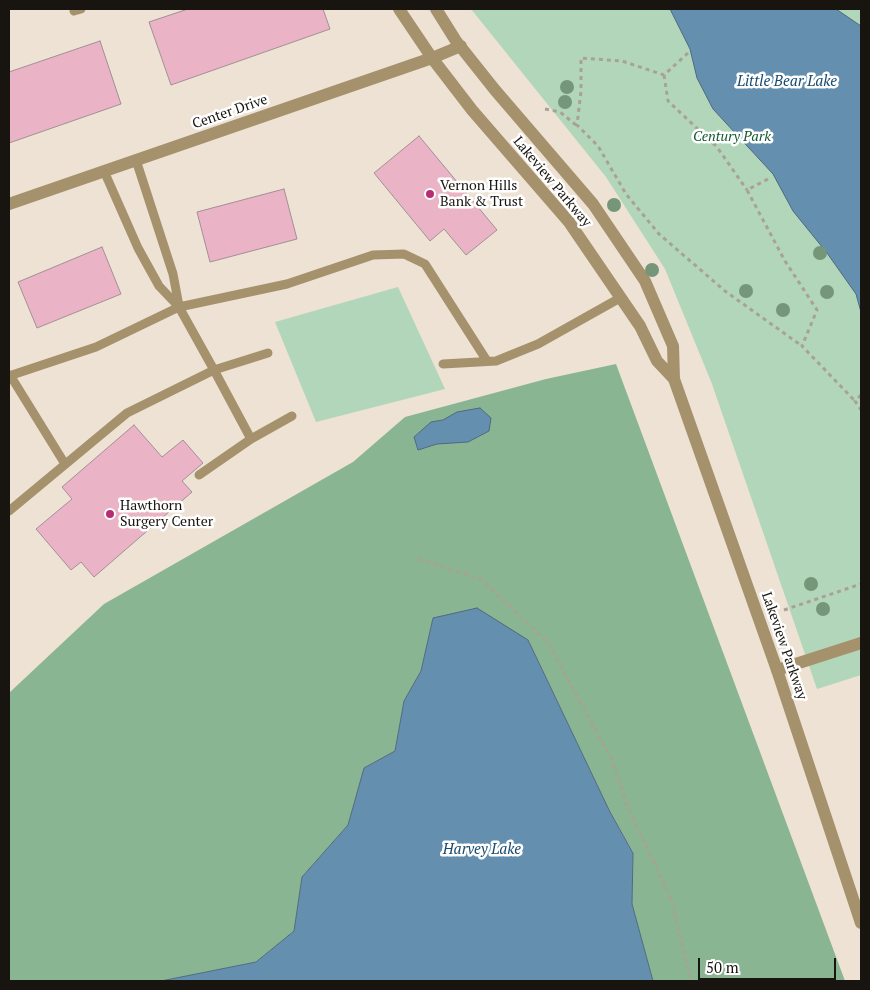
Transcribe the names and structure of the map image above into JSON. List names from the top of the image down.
{
  "streets": {
    "street": ["Center Drive", "Lakeview Parkway"]
  },
  "crossings": [
    ["Center Drive", "Lakeview Parkway"]
  ],
  "water": ["Little Bear Lake", "Harvey Lake"],
  "parks": ["Century Park"],
  "places": ["Vernon Hills Bank & Trust", "Hawthorn Surgery Center"],
  "scale_bar": "50 m"
}
